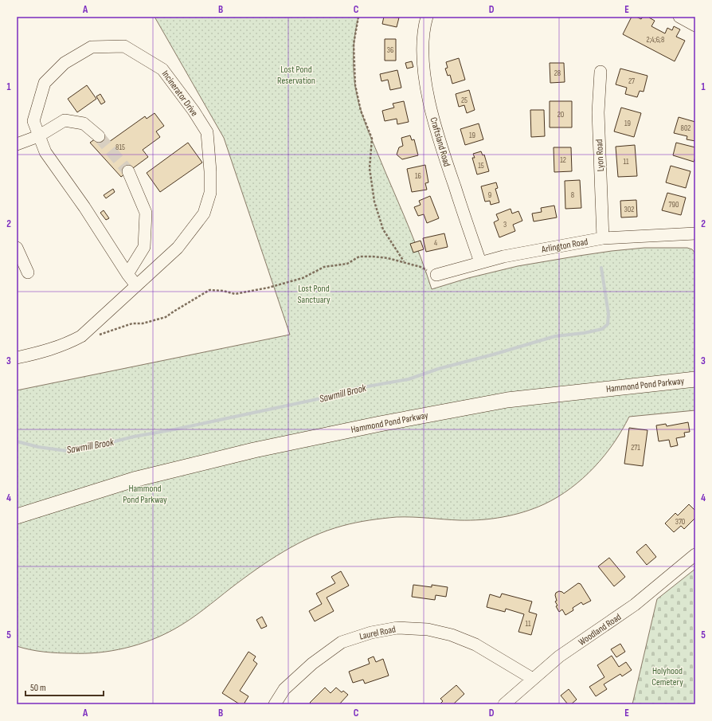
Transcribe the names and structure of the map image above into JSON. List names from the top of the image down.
{
  "streets": {
    "main road": ["Hammond Pond Parkway"],
    "street": [
      "Incinerator Drive",
      "Craftsland Road",
      "Lyon Road",
      "Arlington Road",
      "Woodland Road",
      "Laurel Road"
    ]
  },
  "crossings": [
    ["Craftsland Road", "Arlington Road"],
    ["Lyon Road", "Arlington Road"],
    ["Woodland Road", "Laurel Road"]
  ],
  "water": ["Sawmill Brook"],
  "parks": [
    "Lost Pond Reservation",
    "Lost Pond Sanctuary",
    "Hammond Pond Parkway",
    "Holyhood Cemetery"
  ],
  "house_numbers": [
    "2;4;6;8",
    "36",
    "28",
    "27",
    "25",
    "20",
    "19",
    "802",
    "19",
    "815",
    "12",
    "11",
    "15",
    "16",
    "9",
    "8",
    "790",
    "302",
    "3",
    "4",
    "271",
    "370",
    "11"
  ],
  "scale_bar": "50 m",
  "grid": {
    "columns": [
      "A",
      "B",
      "C",
      "D",
      "E"
    ],
    "rows": [
      "1",
      "2",
      "3",
      "4",
      "5"
    ]
  }
}
